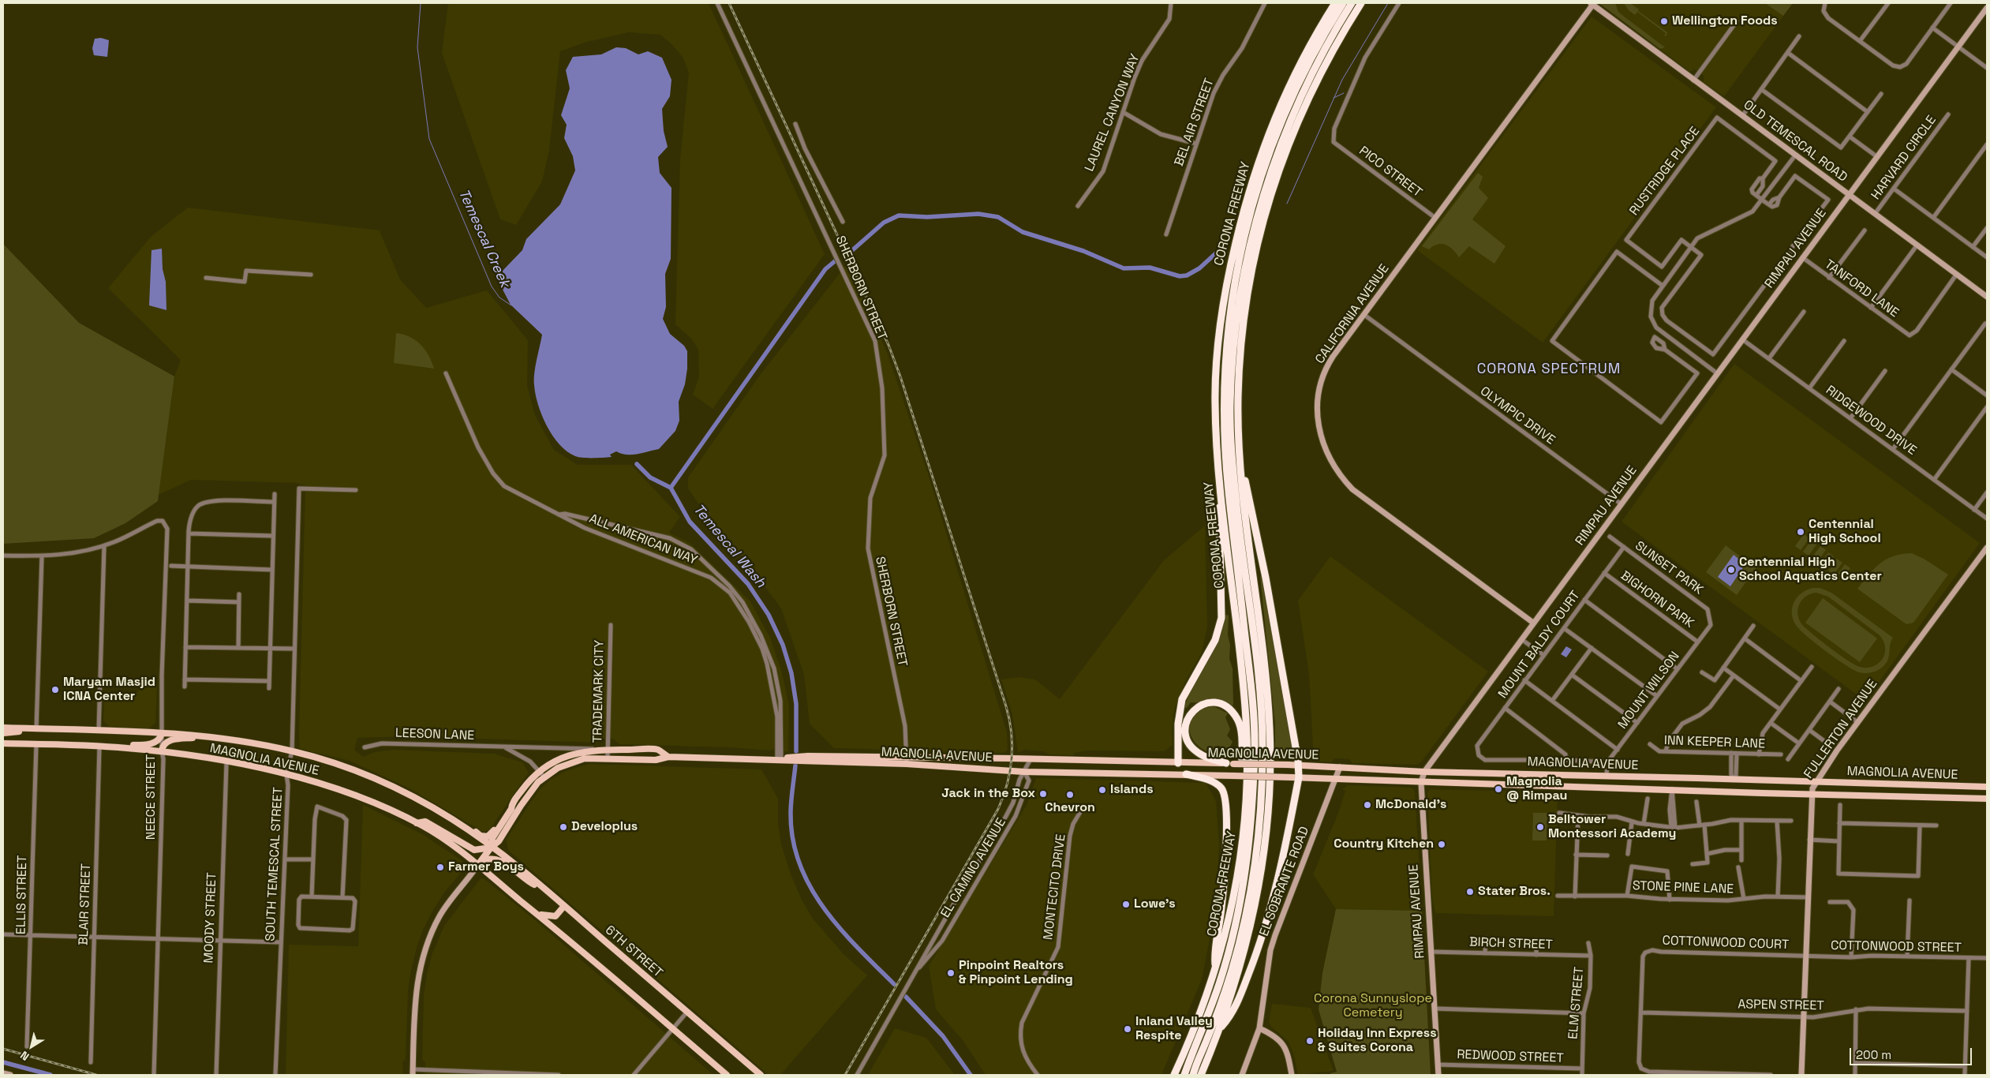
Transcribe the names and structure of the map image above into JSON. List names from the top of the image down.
{
  "streets": {
    "highway": ["CORONA FREEWAY"],
    "main road": [
      "OLD TEMESCAL ROAD",
      "RIMPAU AVENUE",
      "CALIFORNIA AVENUE",
      "FULLERTON AVENUE",
      "MAGNOLIA AVENUE",
      "EL SOBRANTE ROAD",
      "6TH STREET"
    ],
    "street": [
      "LAUREL CANYON WAY",
      "BEL AIR STREET",
      "HARVARD CIRCLE",
      "RUSTRIDGE PLACE",
      "PICO STREET",
      "SHERBORN STREET",
      "TANFORD LANE",
      "OLYMPIC DRIVE",
      "RIDGEWOOD DRIVE",
      "ALL AMERICAN WAY",
      "SUNSET PARK",
      "BIGHORN PARK",
      "MOUNT BALDY COURT",
      "MOUNT WILSON",
      "TRADEMARK CITY",
      "LEESON LANE",
      "INN KEEPER LANE",
      "NEECE STREET",
      "SOUTH TEMESCAL STREET",
      "EL CAMINO AVENUE",
      "MONTECITO DRIVE",
      "STONE PINE LANE",
      "ELLIS STREET",
      "BLAIR STREET",
      "MOODY STREET",
      "COTTONWOOD COURT",
      "BIRCH STREET",
      "COTTONWOOD STREET",
      "ELM STREET",
      "ASPEN STREET",
      "REDWOOD STREET"
    ]
  },
  "crossings": [
    ["OLD TEMESCAL ROAD", "HARVARD CIRCLE"],
    ["OLD TEMESCAL ROAD", "RIMPAU AVENUE"],
    ["OLD TEMESCAL ROAD", "TANFORD LANE"],
    ["OLD TEMESCAL ROAD", "CALIFORNIA AVENUE"],
    ["PICO STREET", "CALIFORNIA AVENUE"],
    ["RIMPAU AVENUE", "TANFORD LANE"],
    ["RIMPAU AVENUE", "CALIFORNIA AVENUE"],
    ["RIMPAU AVENUE", "OLYMPIC DRIVE"],
    ["RIMPAU AVENUE", "RIDGEWOOD DRIVE"],
    ["RIMPAU AVENUE", "MAGNOLIA AVENUE"],
    ["RIMPAU AVENUE", "BIRCH STREET"],
    ["RIMPAU AVENUE", "REDWOOD STREET"],
    ["SHERBORN STREET", "MAGNOLIA AVENUE"],
    ["CALIFORNIA AVENUE", "OLYMPIC DRIVE"],
    ["ALL AMERICAN WAY", "MAGNOLIA AVENUE"],
    ["SUNSET PARK", "MOUNT BALDY COURT"],
    ["SUNSET PARK", "MOUNT WILSON"],
    ["BIGHORN PARK", "MOUNT BALDY COURT"],
    ["BIGHORN PARK", "MOUNT WILSON"],
    ["TRADEMARK CITY", "LEESON LANE"],
    ["TRADEMARK CITY", "MAGNOLIA AVENUE"],
    ["FULLERTON AVENUE", "MAGNOLIA AVENUE"],
    ["FULLERTON AVENUE", "STONE PINE LANE"],
    ["FULLERTON AVENUE", "COTTONWOOD COURT"],
    ["FULLERTON AVENUE", "COTTONWOOD STREET"],
    ["FULLERTON AVENUE", "ASPEN STREET"],
    ["LEESON LANE", "MAGNOLIA AVENUE"],
    ["MAGNOLIA AVENUE", "NEECE STREET"],
    ["MAGNOLIA AVENUE", "SOUTH TEMESCAL STREET"],
    ["MAGNOLIA AVENUE", "EL CAMINO AVENUE"],
    ["MAGNOLIA AVENUE", "EL SOBRANTE ROAD"],
    ["MAGNOLIA AVENUE", "ELLIS STREET"],
    ["MAGNOLIA AVENUE", "BLAIR STREET"],
    ["MAGNOLIA AVENUE", "MOODY STREET"],
    ["MAGNOLIA AVENUE", "6TH STREET"],
    ["COTTONWOOD COURT", "COTTONWOOD STREET"],
    ["COTTONWOOD COURT", "ASPEN STREET"],
    ["BIRCH STREET", "ELM STREET"],
    ["ELM STREET", "REDWOOD STREET"]
  ],
  "districts": ["CORONA SPECTRUM"],
  "water": ["Temescal Creek", "Temescal Wash"],
  "parks": ["Corona Sunnyslope Cemetery"],
  "places": [
    "Wellington Foods",
    "Centennial High School",
    "Centennial High School Aquatics Center",
    "Maryam Masjid ICNA Center",
    "Magnolia @ Rimpau",
    "Islands",
    "Jack in the Box",
    "Chevron",
    "McDonald's",
    "Developlus",
    "Belltower Montessori Academy",
    "Country Kitchen",
    "Farmer Boys",
    "Stater Bros.",
    "Lowe's",
    "Pinpoint Realtors & Pinpoint Lending",
    "Inland Valley Respite",
    "Holiday Inn Express & Suites Corona"
  ],
  "scale_bar": "200 m",
  "north": "bottom left"
}
